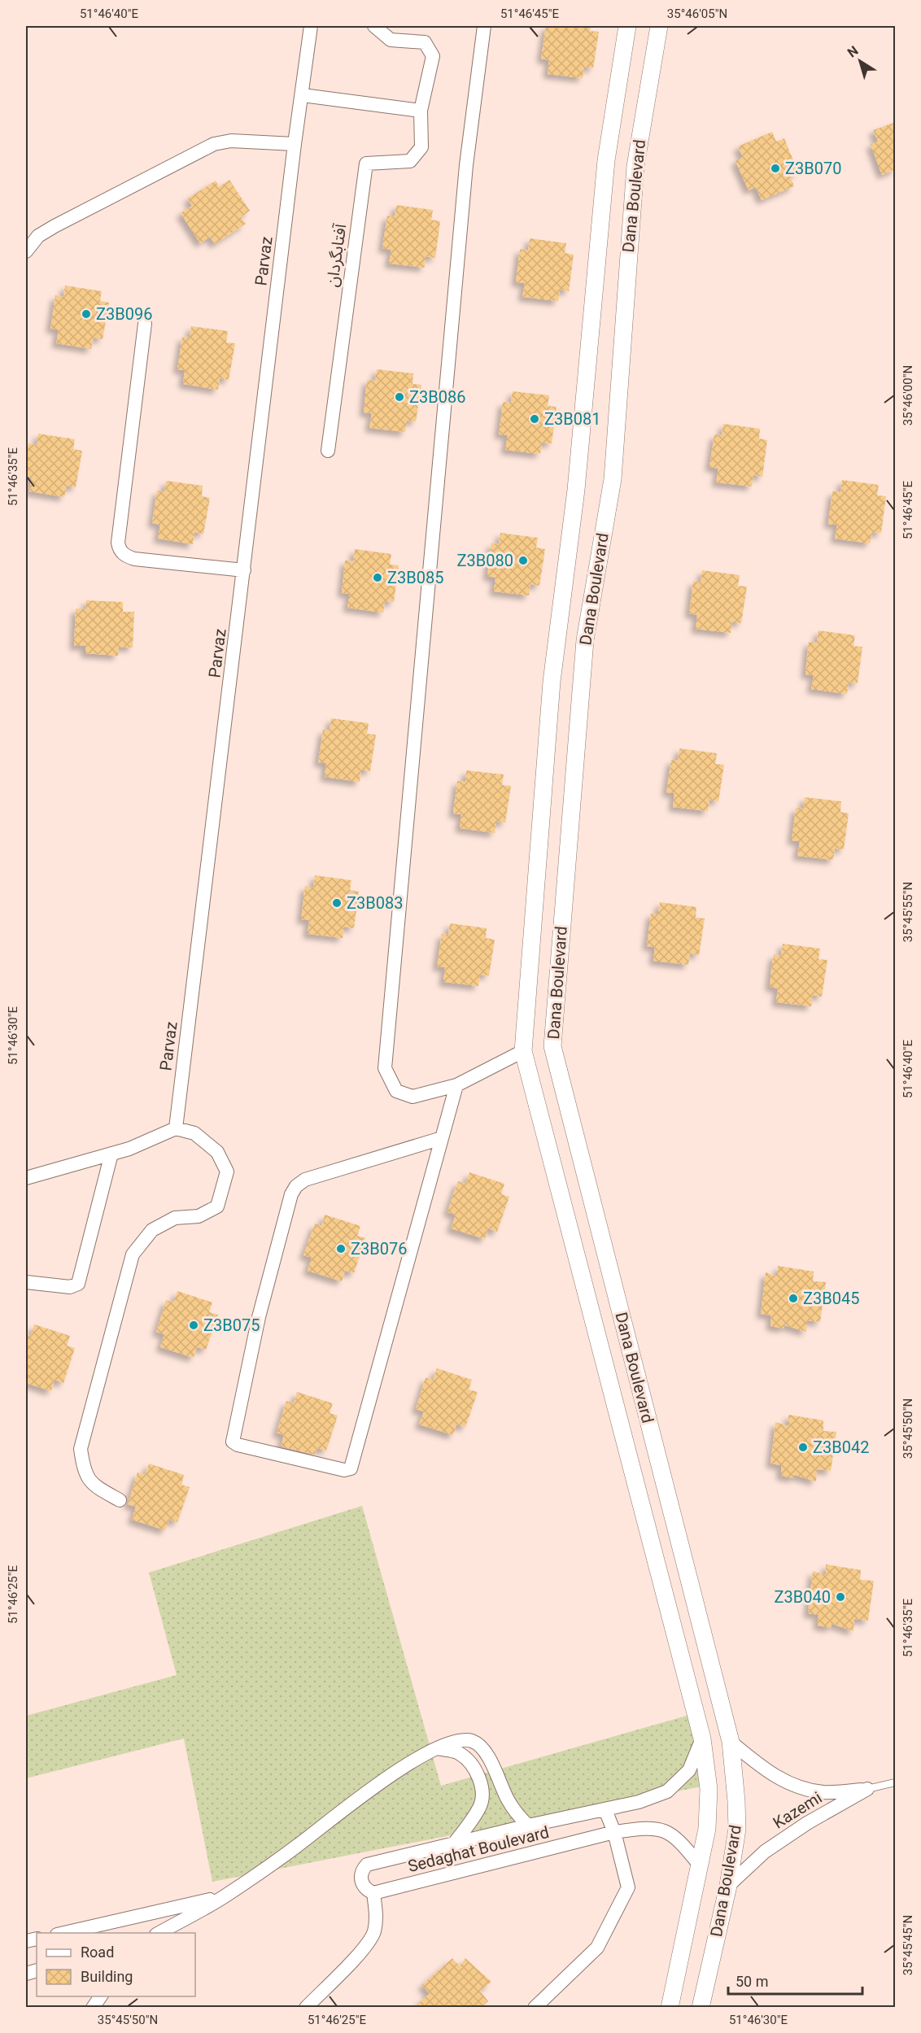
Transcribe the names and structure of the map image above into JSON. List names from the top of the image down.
{
  "streets": {
    "street": [
      "Dana Boulevard",
      "آفتابگردان",
      "Parvaz",
      "Kazemi",
      "Sedaghat Boulevard"
    ]
  },
  "crossings": [
    ["Dana Boulevard", "Kazemi"],
    ["Dana Boulevard", "Sedaghat Boulevard"]
  ],
  "places": [
    "Z3B070",
    "Z3B096",
    "Z3B086",
    "Z3B081",
    "Z3B080",
    "Z3B085",
    "Z3B083",
    "Z3B076",
    "Z3B045",
    "Z3B075",
    "Z3B042",
    "Z3B040"
  ],
  "legend": ["Road", "Building"],
  "scale_bar": "50 m",
  "north": "top left",
  "coordinates": [
    "51°46'40\"E",
    "51°46'45\"E",
    "35°46'05\"N",
    "35°46'00\"N",
    "51°46'35\"E",
    "35°45'55\"N",
    "51°46'30\"E",
    "35°45'50\"N",
    "51°46'25\"E",
    "35°45'45\"N"
  ]
}
